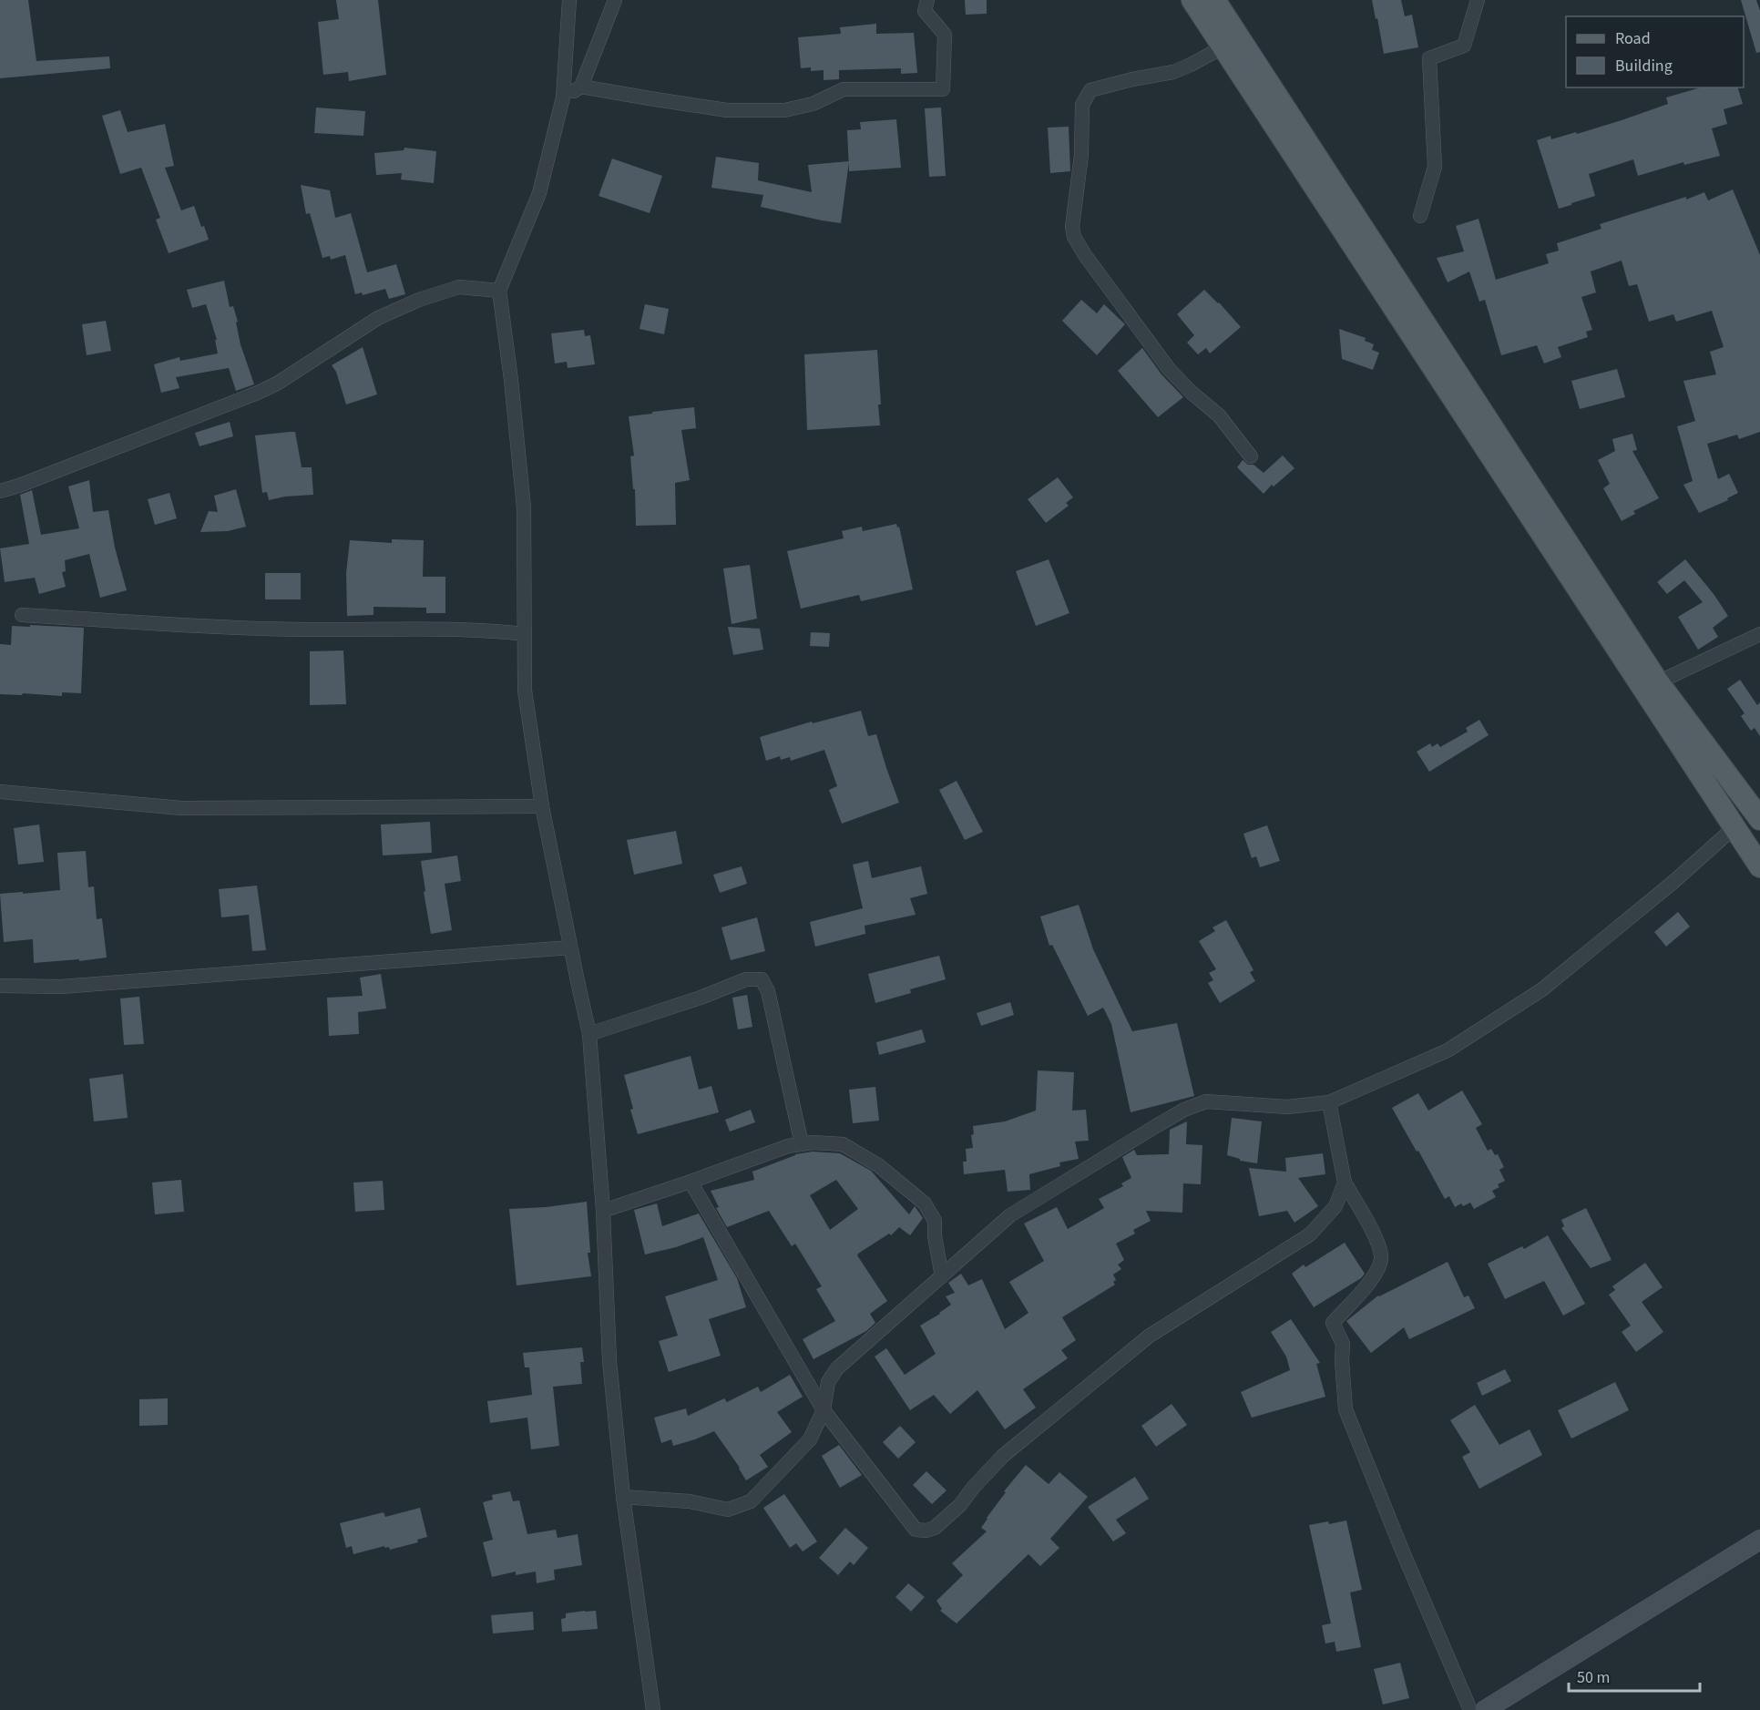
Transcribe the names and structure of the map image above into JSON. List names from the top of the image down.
{
  "legend": ["Road", "Building"],
  "scale_bar": "50 m"
}
